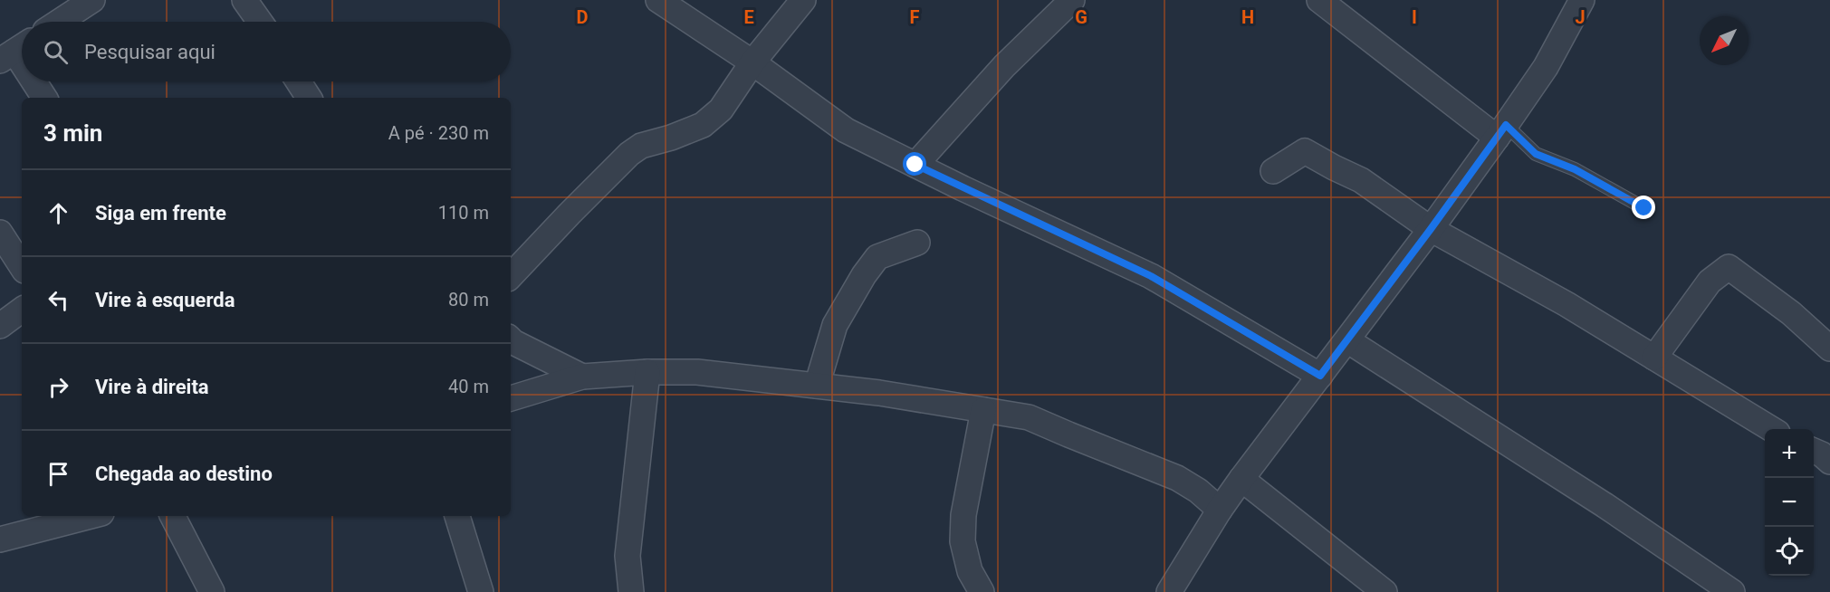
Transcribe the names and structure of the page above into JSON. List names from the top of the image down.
{
  "north": "bottom left",
  "page": {
    "search": "Pesquisar aqui",
    "heading": ["3 min", "A pé · 230 m"],
    "list": [
      ["Siga em frente", "110 m"],
      ["Vire à esquerda", "80 m"],
      ["Vire à direita", "40 m"],
      "Chegada ao destino"
    ],
    "map_buttons": ["+", "−"]
  },
  "grid": {
    "columns": [
      "D",
      "E",
      "F",
      "G",
      "H",
      "I",
      "J"
    ]
  }
}
